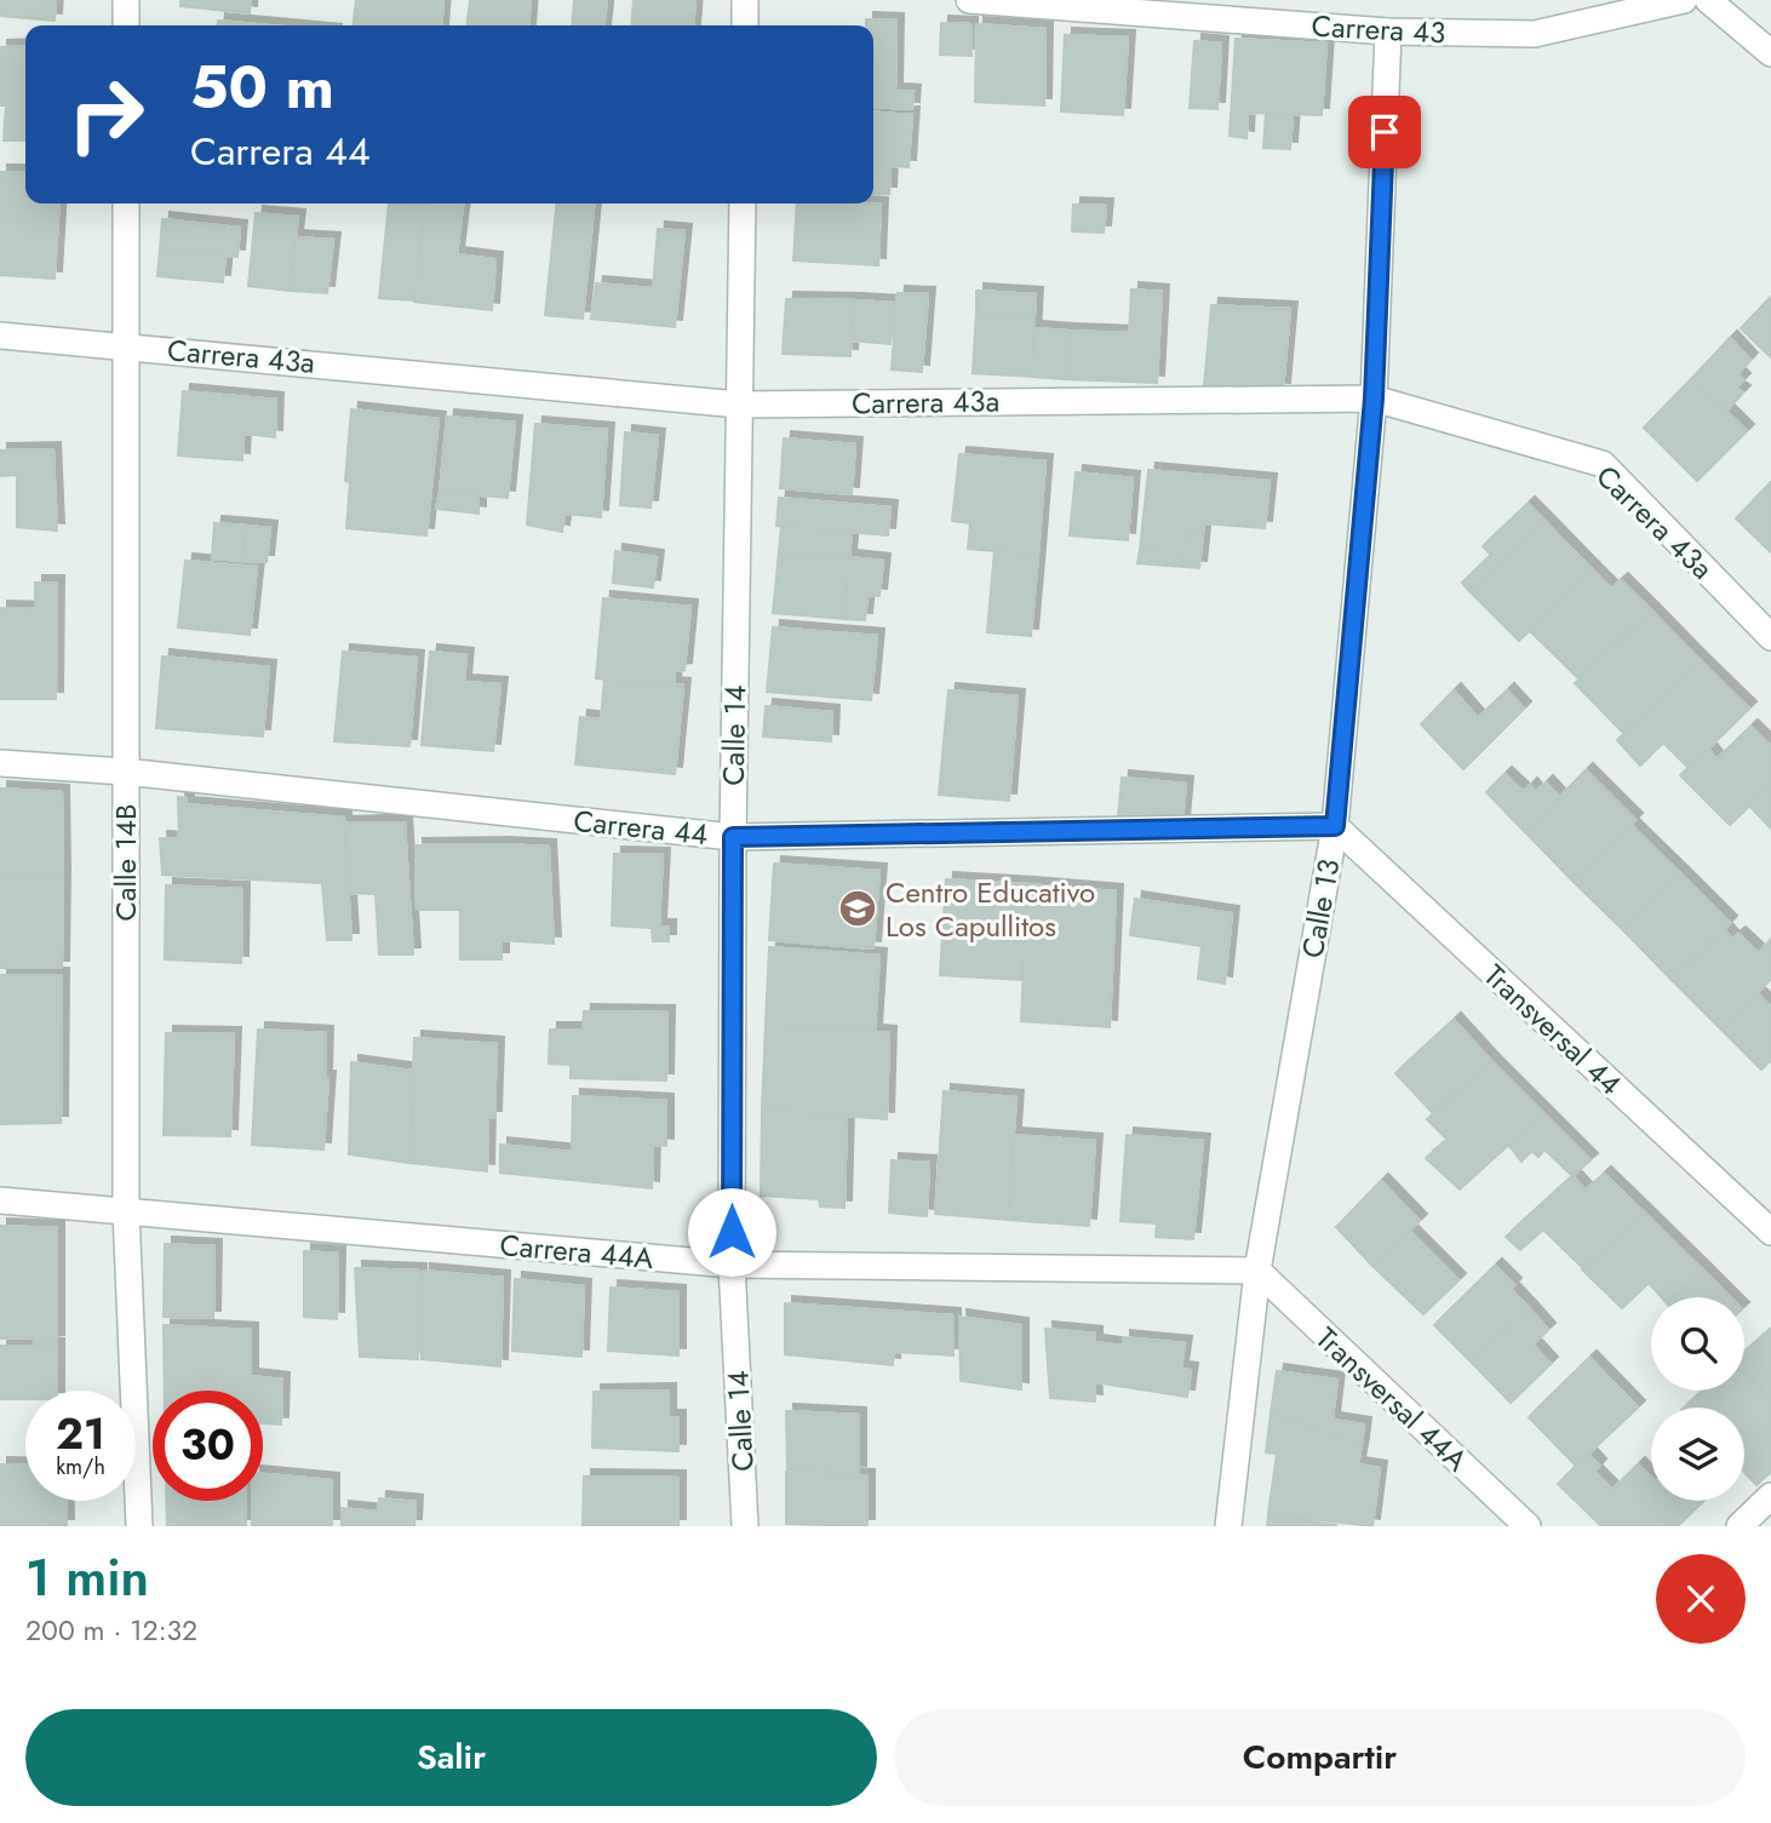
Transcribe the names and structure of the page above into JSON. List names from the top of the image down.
{
  "streets": {
    "street": [
      "Carrera 43",
      "Carrera 43a",
      "Calle 14",
      "Carrera 44",
      "Calle 14B",
      "Calle 13",
      "Transversal 44",
      "Carrera 44A",
      "Transversal 44A"
    ]
  },
  "crossings": [
    ["Carrera 43", "Calle 13"],
    ["Carrera 43a", "Calle 14"],
    ["Carrera 43a", "Calle 14B"],
    ["Carrera 43a", "Calle 13"],
    ["Calle 14", "Carrera 44"],
    ["Calle 14", "Carrera 44A"],
    ["Carrera 44", "Calle 14B"],
    ["Carrera 44", "Calle 13"],
    ["Carrera 44", "Transversal 44"],
    ["Calle 14B", "Carrera 44A"],
    ["Calle 13", "Transversal 44"],
    ["Calle 13", "Carrera 44A"],
    ["Calle 13", "Transversal 44A"],
    ["Carrera 44A", "Transversal 44A"]
  ],
  "places": {
    "school or university": ["Centro Educativo Los Capullitos"]
  },
  "page": {
    "turn": ["50 m", "Carrera 44"],
    "speed": "21 km/h",
    "limit": "30",
    "heading": ["1 min", "200 m · 12:32"],
    "buttons": ["Salir", "Compartir"]
  }
}
